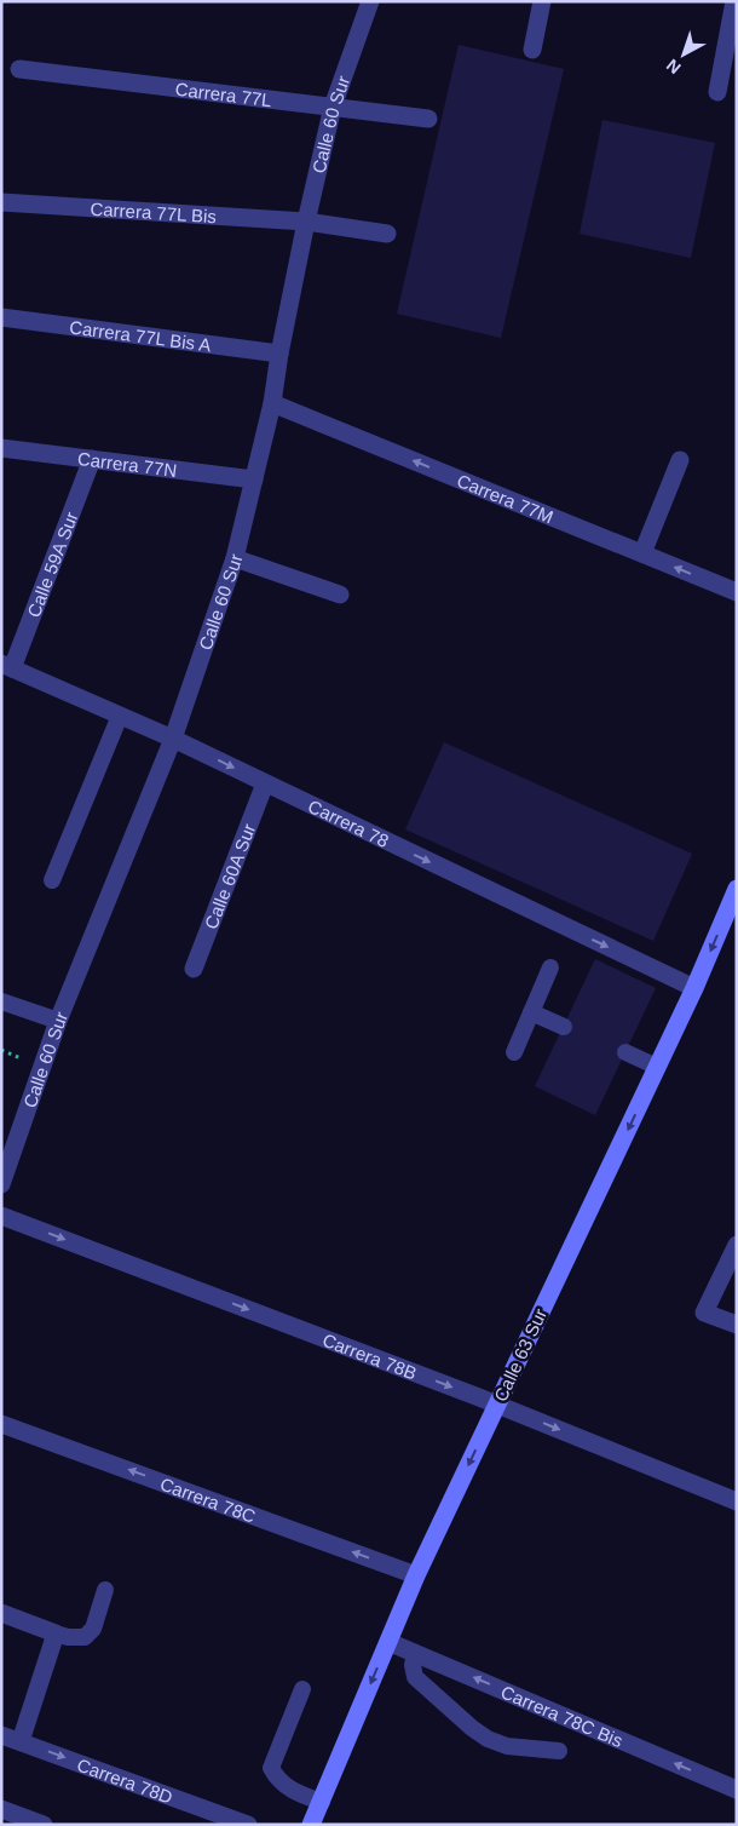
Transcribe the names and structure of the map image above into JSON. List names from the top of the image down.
{
  "streets": {
    "main road": ["Calle 63 Sur"],
    "street": [
      "Carrera 77L",
      "Calle 60 Sur",
      "Carrera 77L Bis",
      "Carrera 77L Bis A",
      "Carrera 77N",
      "Carrera 77M",
      "Calle 59A Sur",
      "Carrera 78",
      "Calle 60A Sur",
      "Carrera 78B",
      "Carrera 78C",
      "Carrera 78C Bis",
      "Carrera 78D"
    ]
  },
  "crossings": [
    ["Carrera 77L", "Calle 60 Sur"],
    ["Calle 60 Sur", "Carrera 77L Bis"],
    ["Calle 60 Sur", "Carrera 77L Bis A"],
    ["Calle 60 Sur", "Carrera 77N"],
    ["Calle 60 Sur", "Carrera 77M"],
    ["Calle 60 Sur", "Carrera 78"],
    ["Carrera 77N", "Calle 59A Sur"],
    ["Calle 59A Sur", "Carrera 78"],
    ["Carrera 78", "Calle 60A Sur"],
    ["Carrera 78", "Calle 63 Sur"],
    ["Calle 63 Sur", "Carrera 78B"],
    ["Calle 63 Sur", "Carrera 78C"],
    ["Calle 63 Sur", "Carrera 78C Bis"]
  ],
  "one_way": [
    "Carrera 77M",
    "Carrera 78",
    "Calle 63 Sur",
    "Carrera 78B",
    "Carrera 78C",
    "Carrera 78C Bis",
    "Carrera 78D"
  ],
  "north": "bottom left"
}
